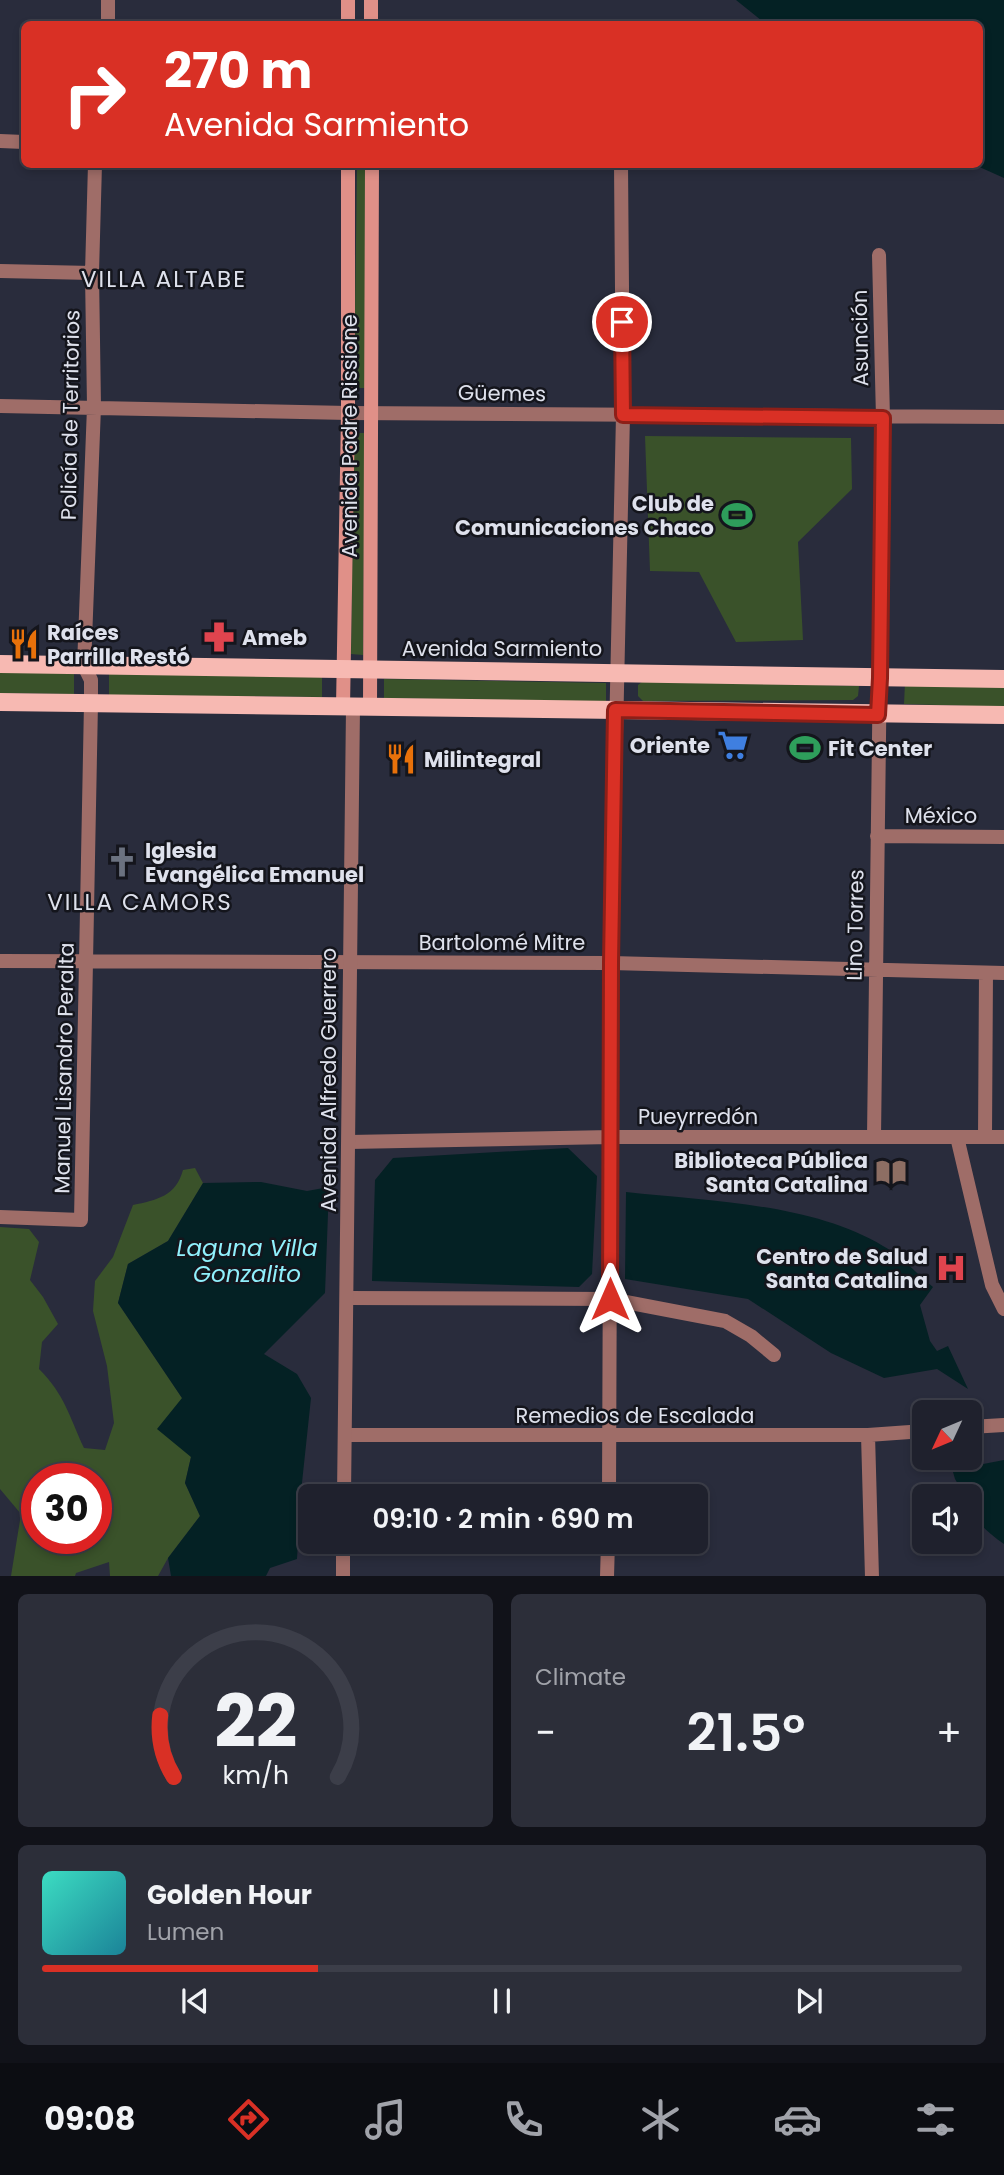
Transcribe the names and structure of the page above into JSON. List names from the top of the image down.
{
  "streets": {
    "main road": ["Avenida Padre Rissione", "Avenida Sarmiento"],
    "street": [
      "Asunción",
      "Güemes",
      "Policía de Territorios",
      "México",
      "Lino Torres",
      "Bartolomé Mitre",
      "Manuel Lisandro Peralta",
      "Avenida Alfredo Guerrero",
      "Pueyrredón",
      "Remedios de Escalada"
    ]
  },
  "crossings": [
    ["Asunción", "Güemes"],
    ["Asunción", "Avenida Sarmiento"],
    ["Asunción", "Lino Torres"],
    ["Güemes", "Policía de Territorios"],
    ["Güemes", "Avenida Padre Rissione"],
    ["Policía de Territorios", "Avenida Sarmiento"],
    ["Policía de Territorios", "Manuel Lisandro Peralta"],
    ["Avenida Padre Rissione", "Avenida Sarmiento"],
    ["Avenida Padre Rissione", "Avenida Alfredo Guerrero"],
    ["Avenida Sarmiento", "Manuel Lisandro Peralta"],
    ["México", "Lino Torres"],
    ["Lino Torres", "Bartolomé Mitre"],
    ["Lino Torres", "Pueyrredón"],
    ["Bartolomé Mitre", "Manuel Lisandro Peralta"],
    ["Bartolomé Mitre", "Avenida Alfredo Guerrero"],
    ["Avenida Alfredo Guerrero", "Pueyrredón"],
    ["Avenida Alfredo Guerrero", "Remedios de Escalada"]
  ],
  "districts": ["VILLA ALTABE", "VILLA CAMORS"],
  "water": ["Laguna Villa Gonzalito"],
  "places": {
    "sports": ["Club de Comunicaciones Chaco", "Fit Center"],
    "pharmacy": ["Ameb"],
    "restaurant": ["Raíces Parrilla Restó", "Milintegral"],
    "supermarket": ["Oriente"],
    "church": ["Iglesia Evangélica Emanuel"],
    "library": ["Biblioteca Pública Santa Catalina"],
    "hospital": ["Centro de Salud Santa Catalina"]
  },
  "north": "bottom left",
  "page": {
    "turn": ["270 m", "Avenida Sarmiento"],
    "limit": "30",
    "trip": "09:10 · 2 min · 690 m",
    "tile": "Climate",
    "heat": ["−", "21.5°", "+"],
    "song": ["Golden Hour", "Lumen"],
    "tabs": "09:08",
    "gauge": ["22", "km/h"]
  }
}
